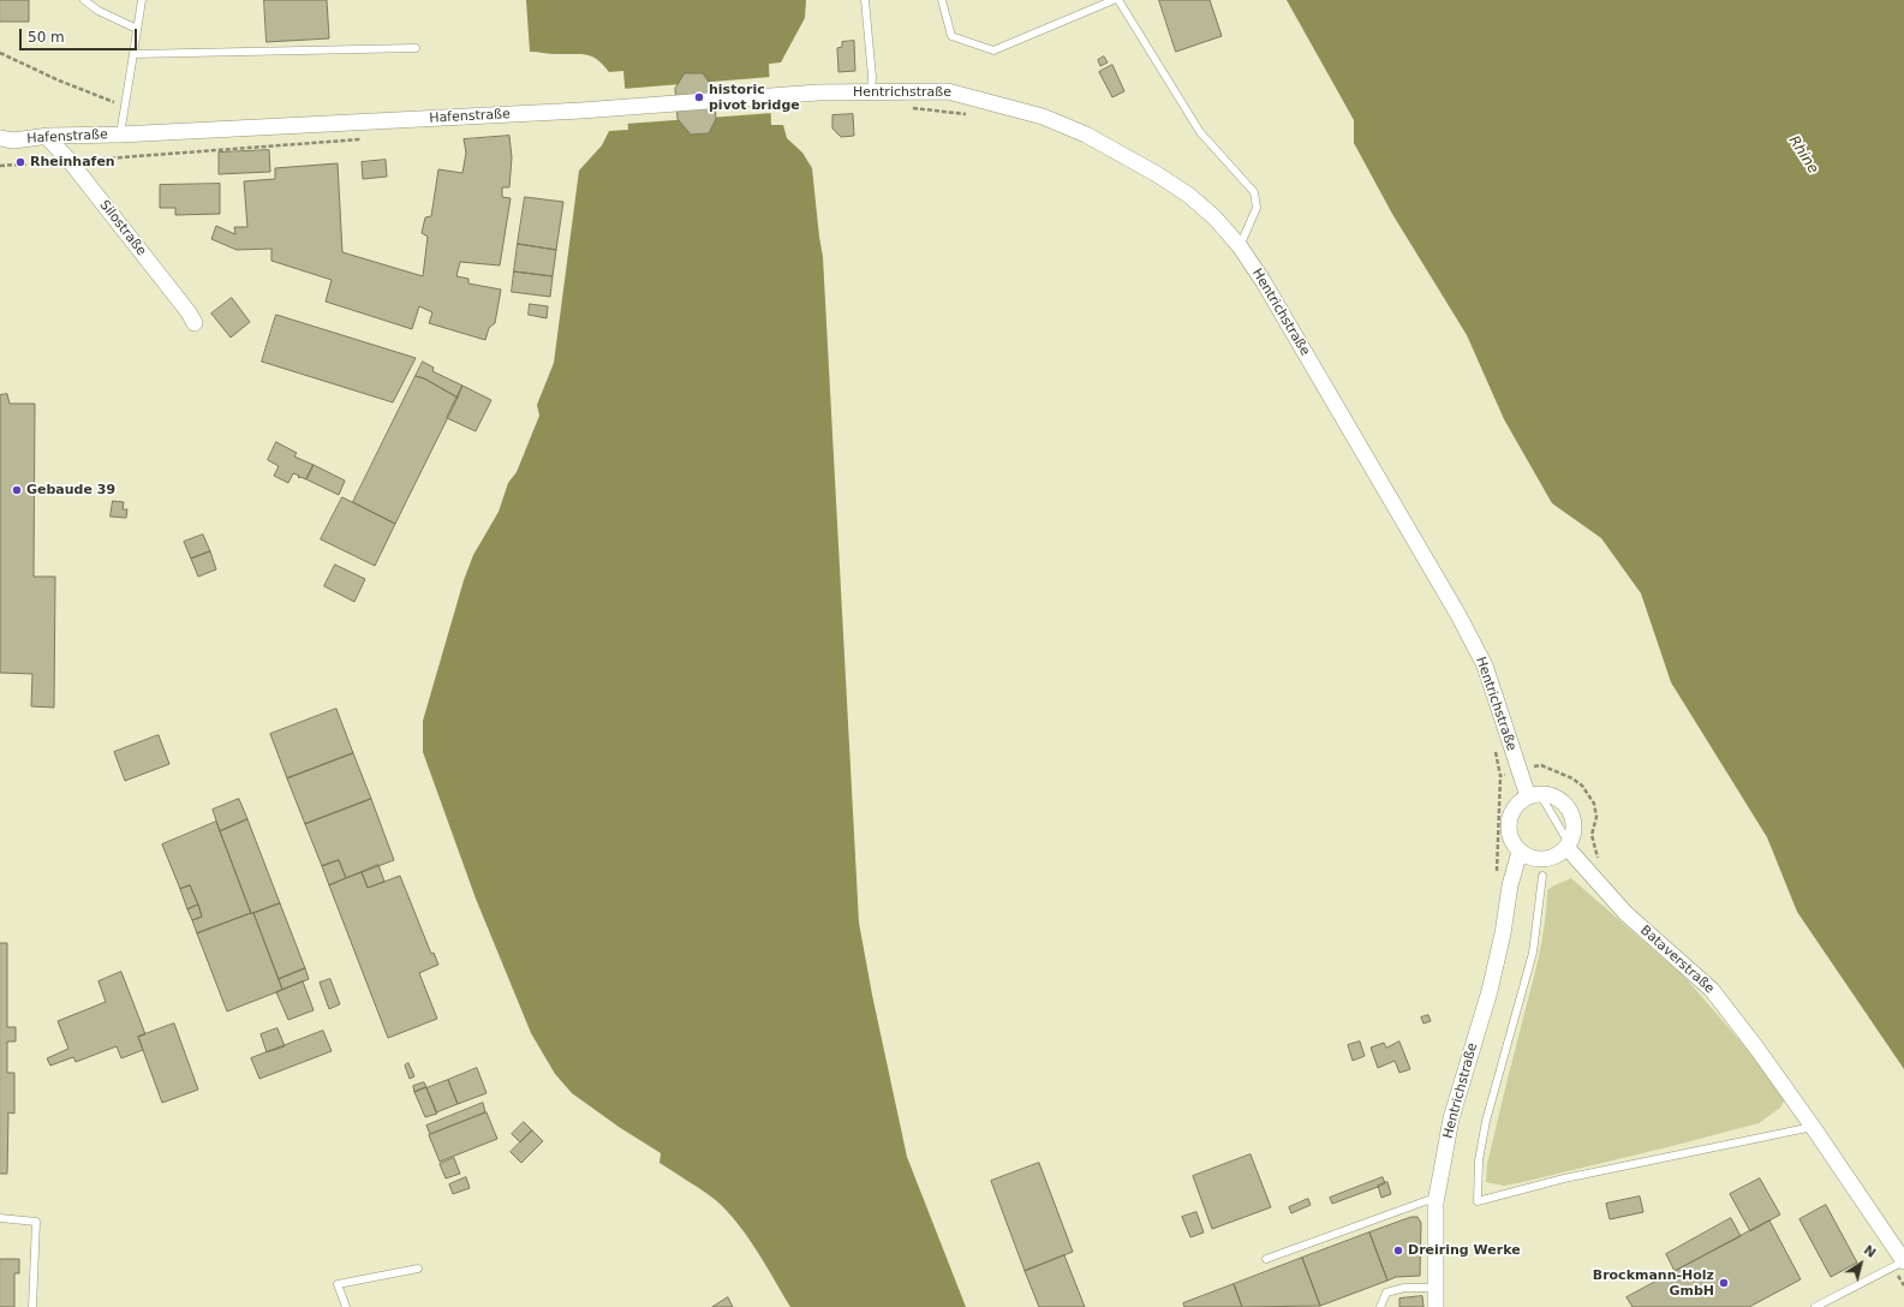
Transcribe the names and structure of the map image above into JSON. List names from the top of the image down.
{
  "streets": {
    "street": [
      "Hentrichstraße",
      "Hafenstraße",
      "Silostraße",
      "Bataverstraße"
    ]
  },
  "crossings": [
    ["Hentrichstraße", "Hafenstraße"],
    ["Hentrichstraße", "Bataverstraße"],
    ["Hafenstraße", "Silostraße"]
  ],
  "water": ["Rhine"],
  "places": [
    "historic pivot bridge",
    "Rheinhafen",
    "Gebaude 39",
    "Dreiring Werke",
    "Brockmann-Holz GmbH"
  ],
  "scale_bar": "50 m",
  "north": "top right"
}
